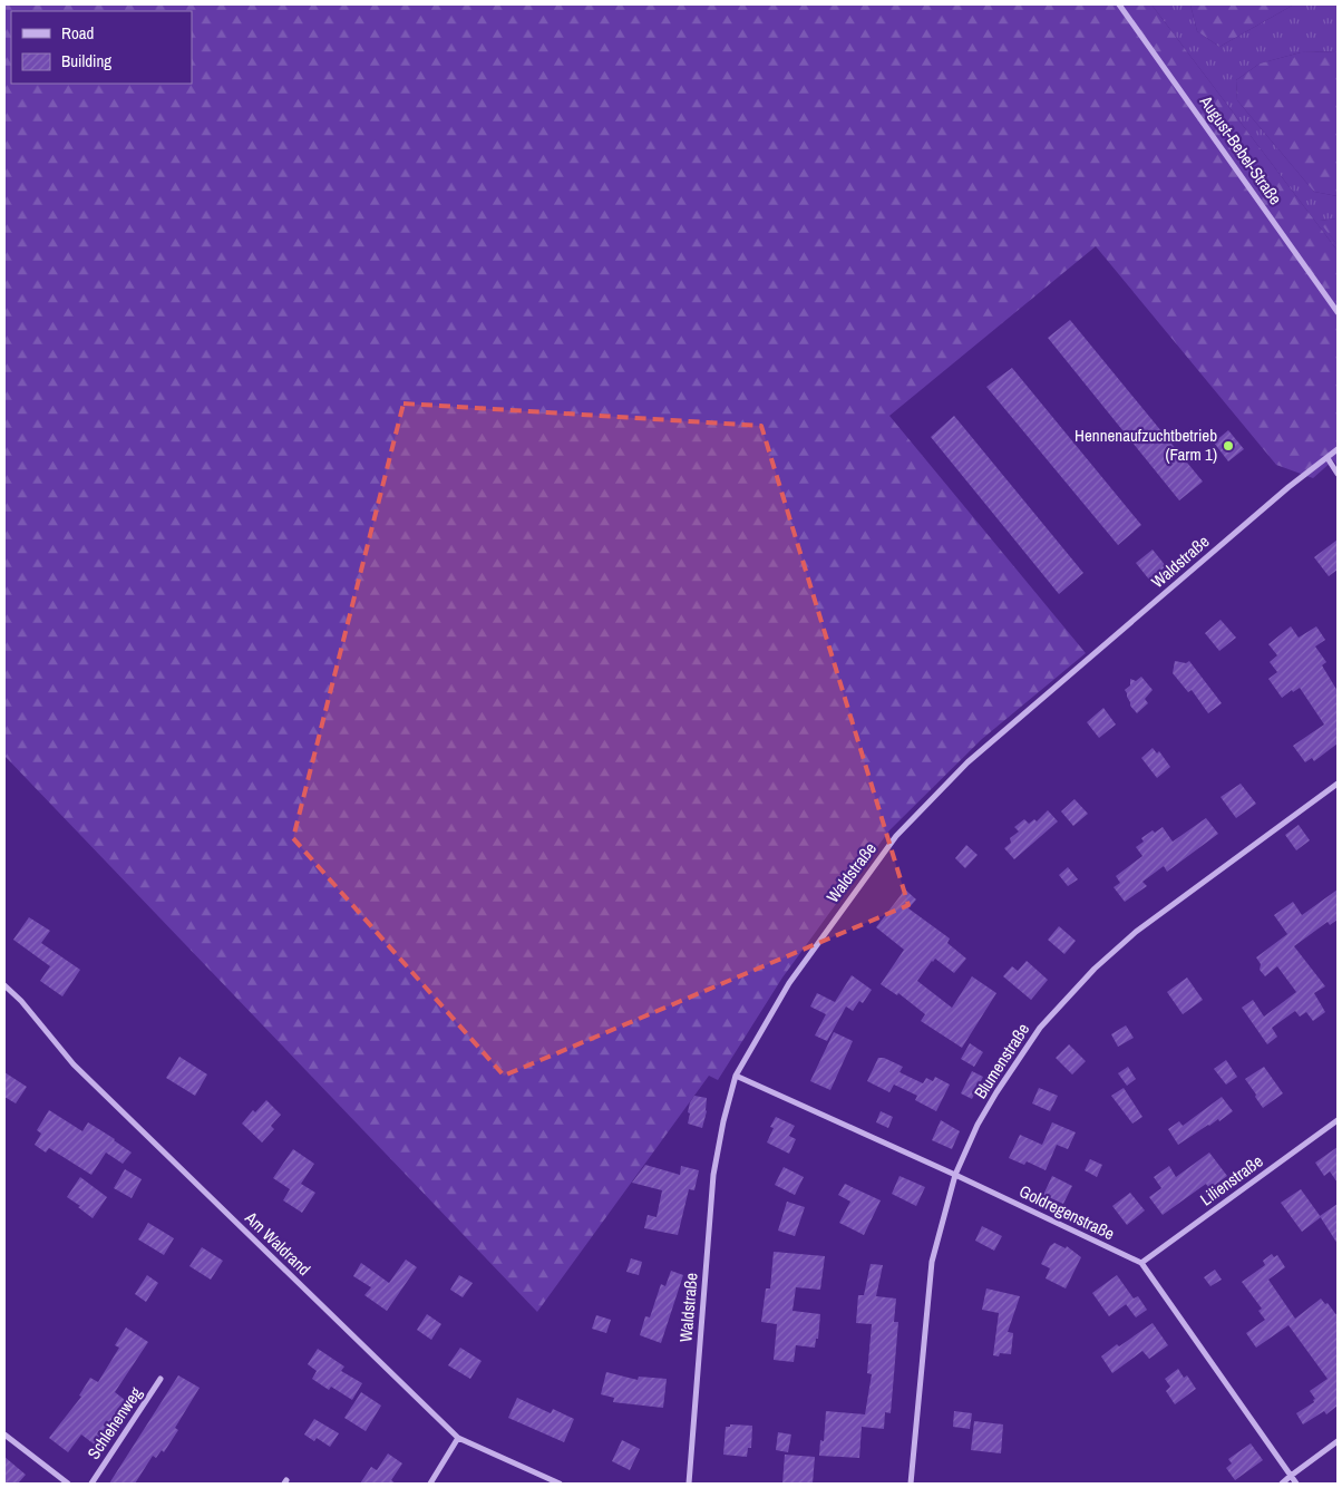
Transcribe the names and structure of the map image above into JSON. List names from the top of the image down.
{
  "streets": {
    "street": [
      "August-Bebel-Straße",
      "Waldstraße",
      "Blumenstraße",
      "Lilienstraße",
      "Goldregenstraße",
      "Am Waldrand",
      "Schlehenweg"
    ]
  },
  "crossings": [
    ["Waldstraße", "Goldregenstraße"],
    ["Blumenstraße", "Goldregenstraße"],
    ["Lilienstraße", "Goldregenstraße"]
  ],
  "places": ["Hennenaufzuchtbetrieb (Farm 1)"],
  "legend": ["Road", "Building"]
}
